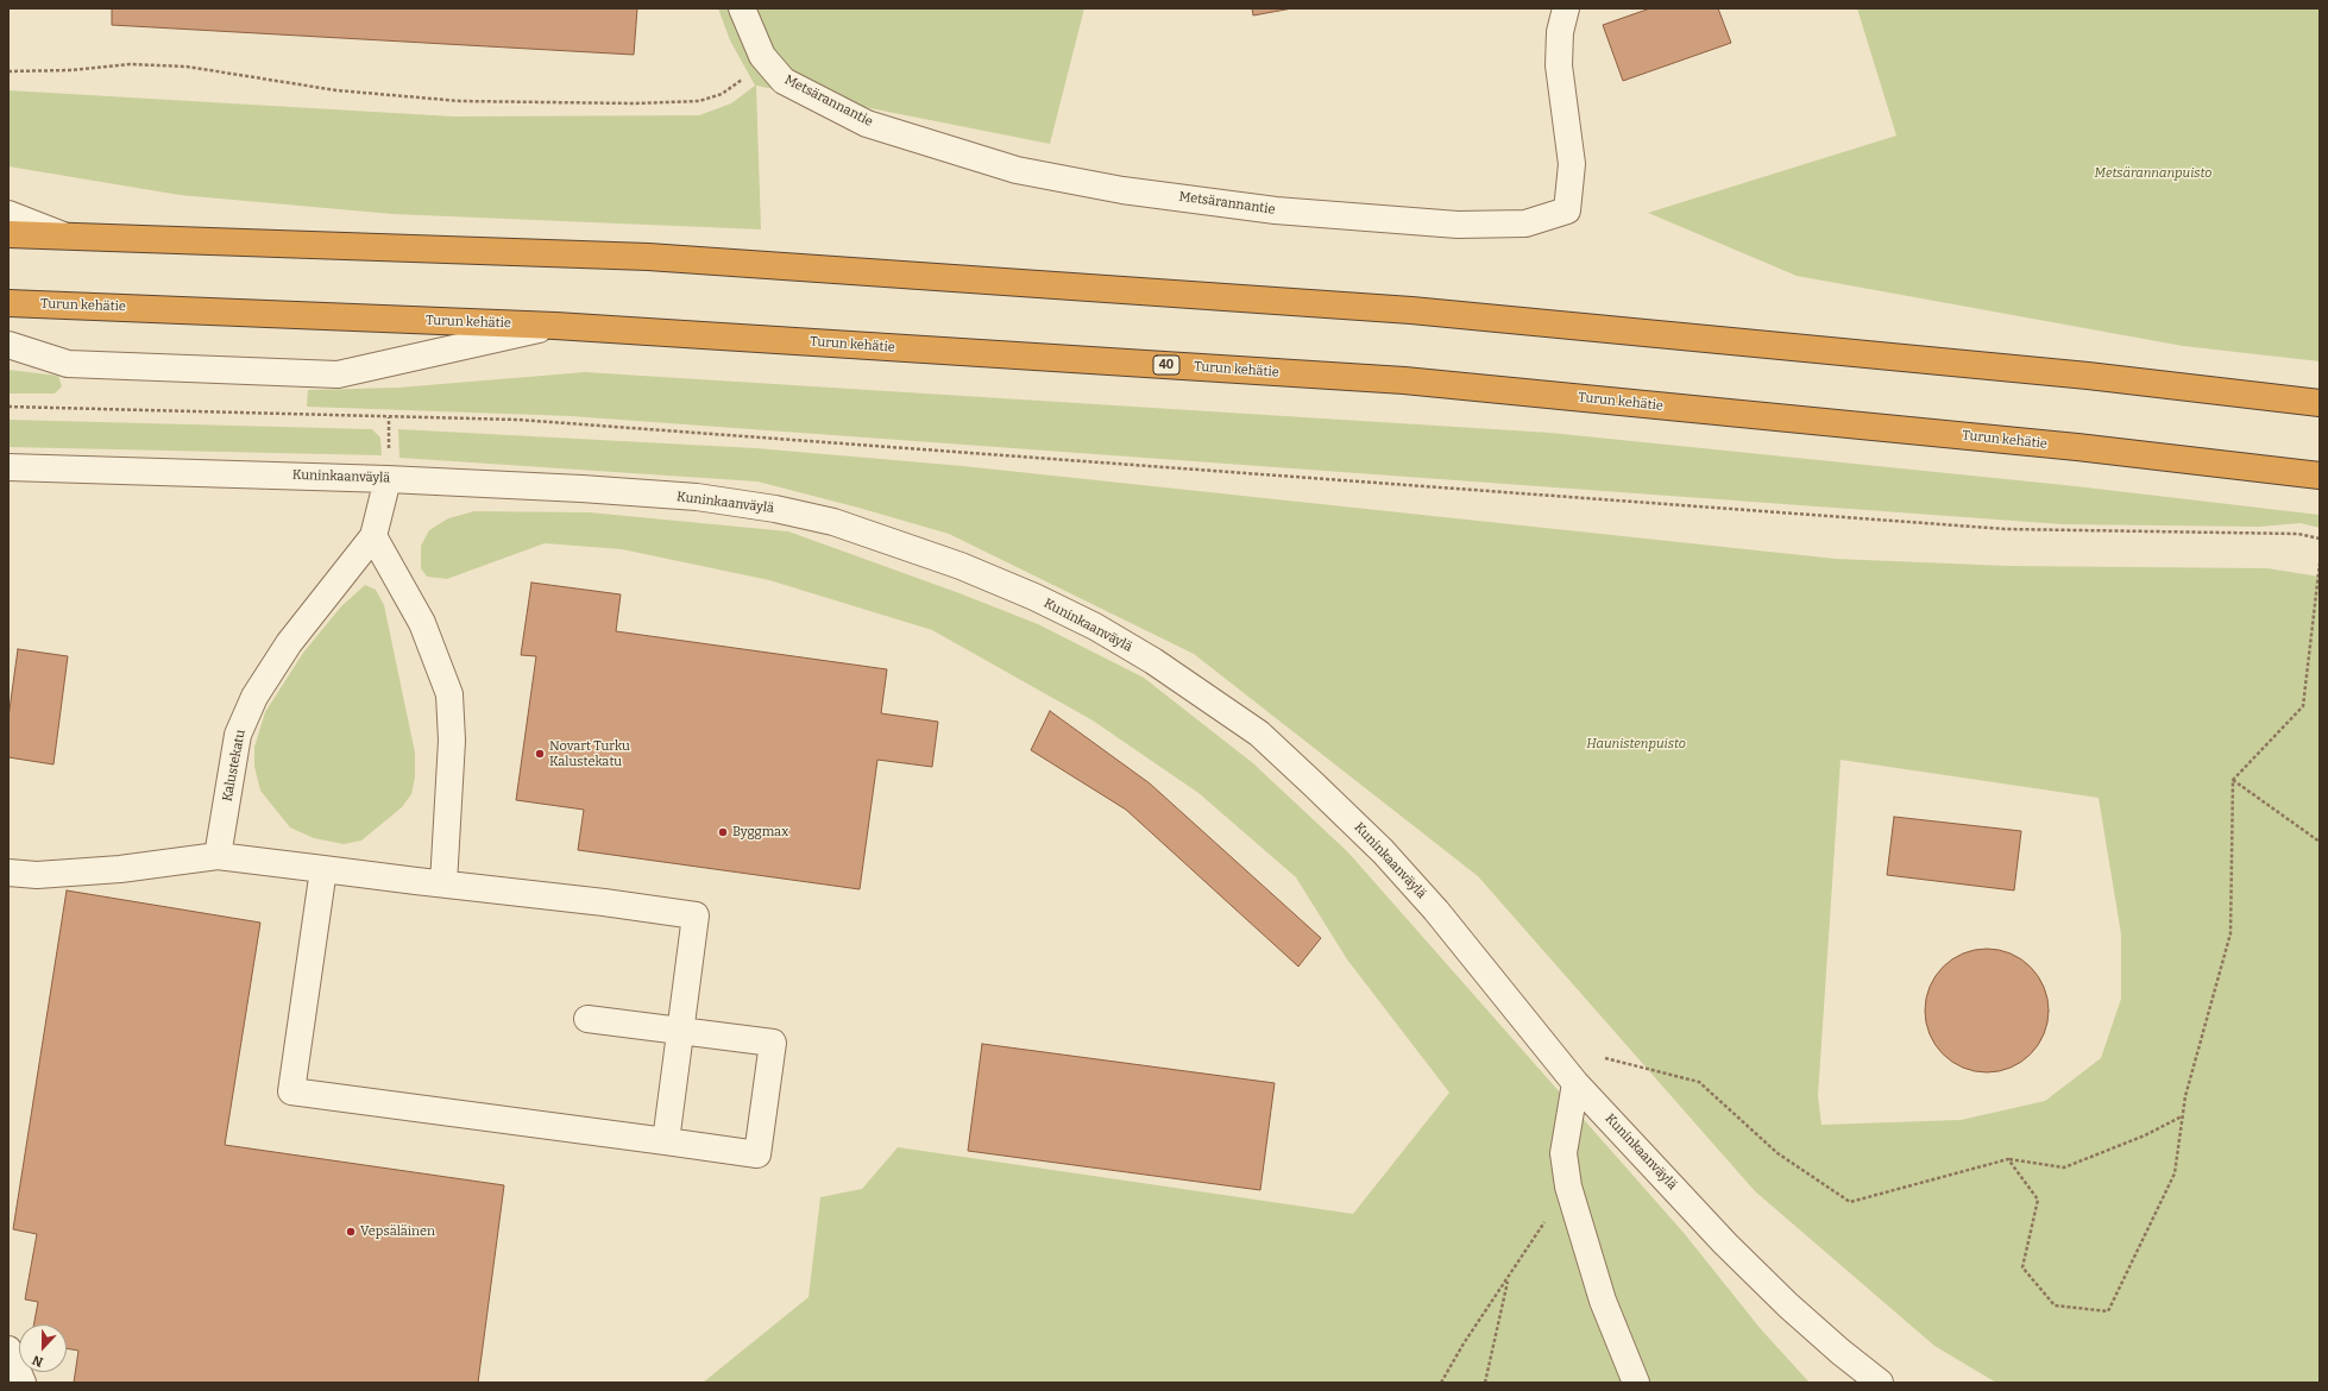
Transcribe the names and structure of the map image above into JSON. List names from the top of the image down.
{
  "streets": {
    "highway": ["Turun kehätie", "40"],
    "street": ["Metsärannantie", "Kuninkaanväylä", "Kalustekatu"]
  },
  "crossings": [
    ["Kuninkaanväylä", "Kalustekatu"]
  ],
  "parks": ["Metsärannanpuisto", "Haunistenpuisto"],
  "places": ["Novart Turku Kalustekatu", "Byggmax", "Vepsäläinen"],
  "north": "bottom"
}
